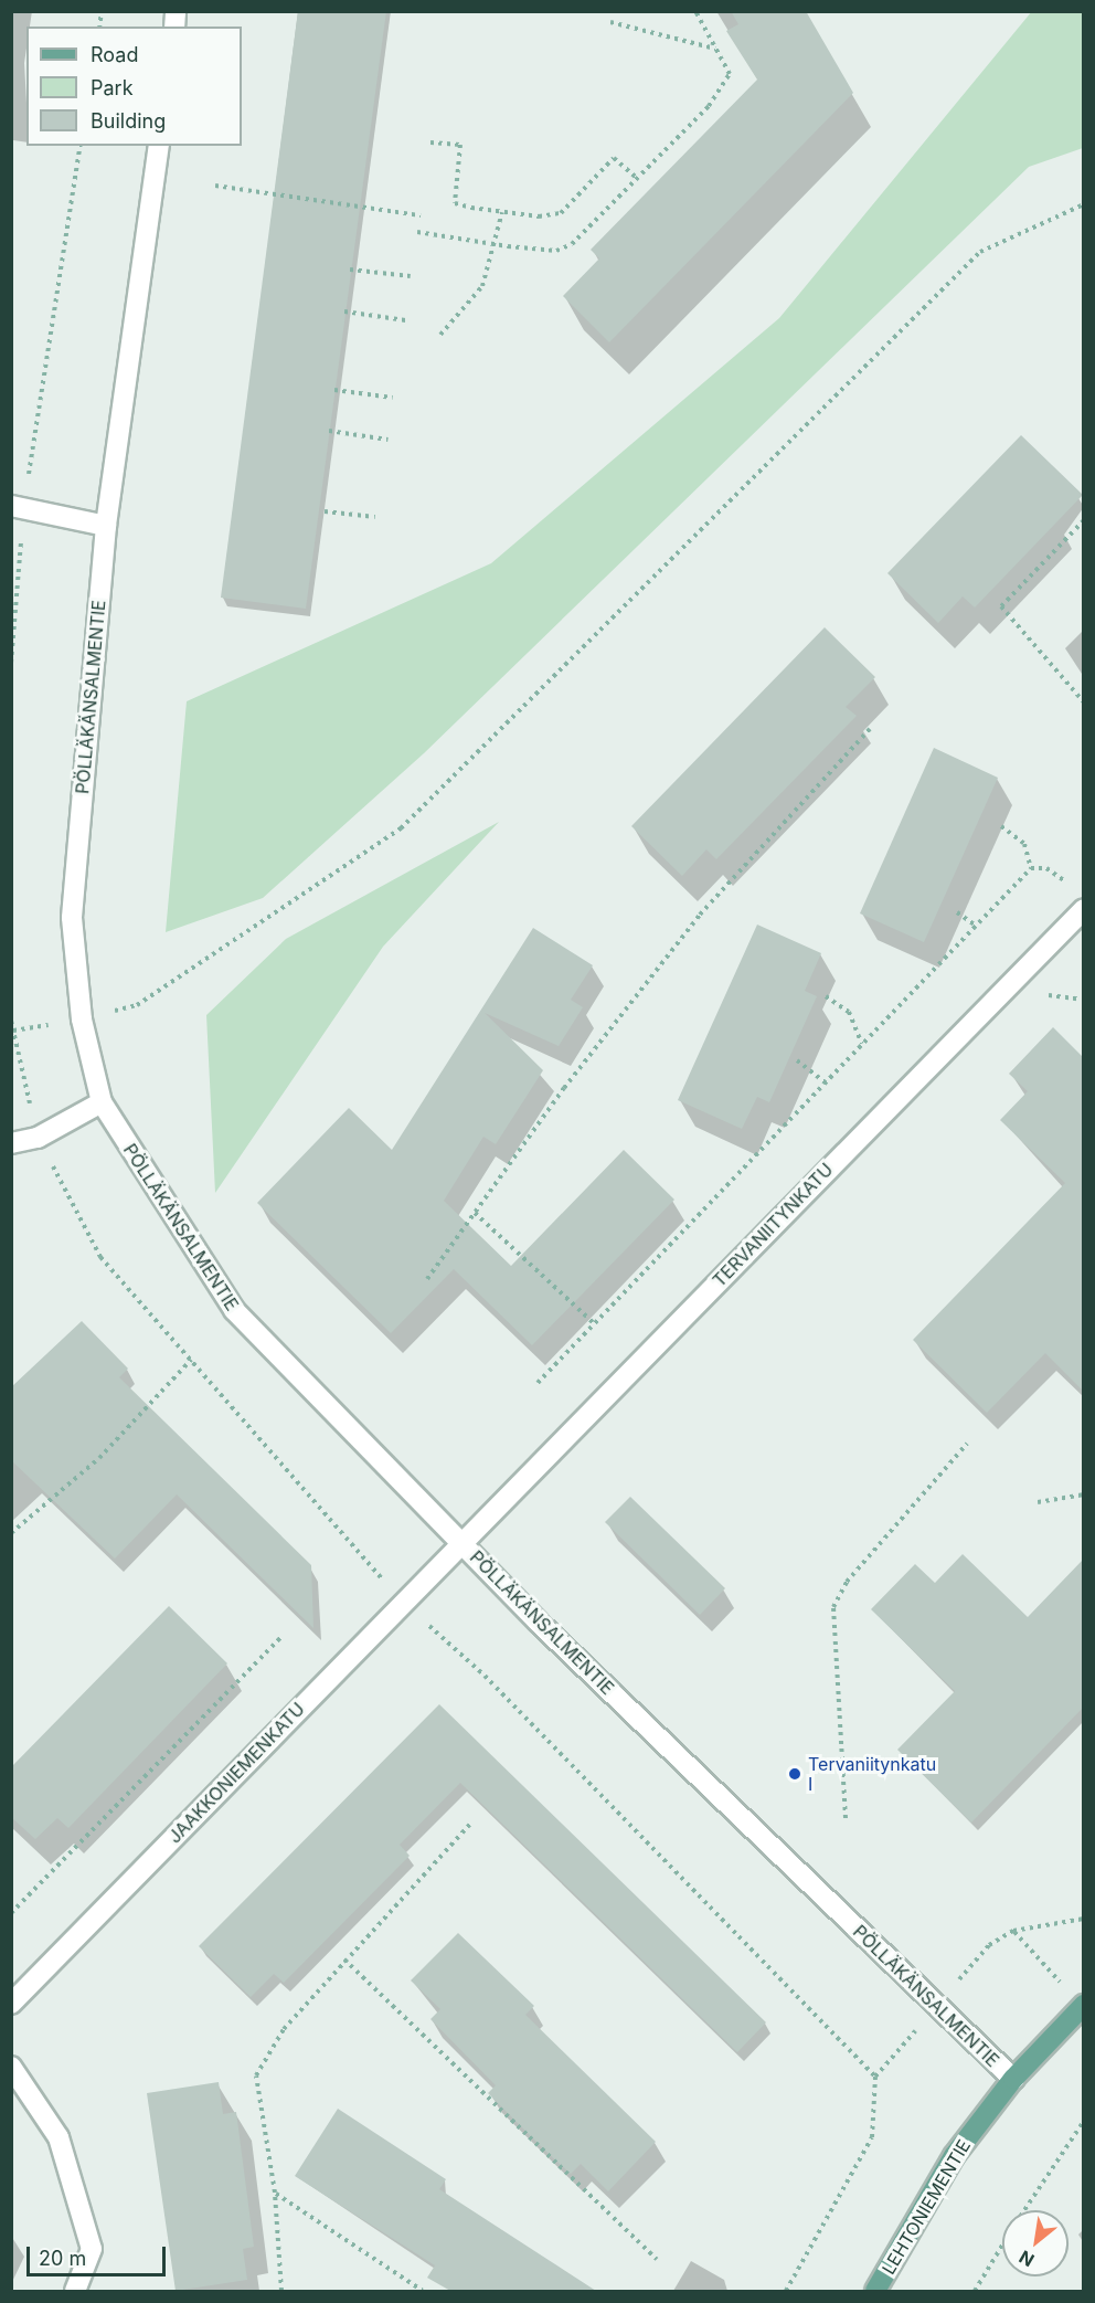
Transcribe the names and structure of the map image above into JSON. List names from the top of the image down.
{
  "streets": {
    "main road": ["LEHTONIEMENTIE"],
    "street": ["PÖLLÄKÄNSALMENTIE", "TERVANIITYNKATU", "JAAKKONIEMENKATU"]
  },
  "crossings": [
    ["PÖLLÄKÄNSALMENTIE", "TERVANIITYNKATU"],
    ["PÖLLÄKÄNSALMENTIE", "JAAKKONIEMENKATU"],
    ["PÖLLÄKÄNSALMENTIE", "LEHTONIEMENTIE"],
    ["TERVANIITYNKATU", "JAAKKONIEMENKATU"]
  ],
  "places": ["Tervaniitynkatu I"],
  "legend": ["Road", "Park", "Building"],
  "scale_bar": "20 m",
  "north": "bottom left"
}
